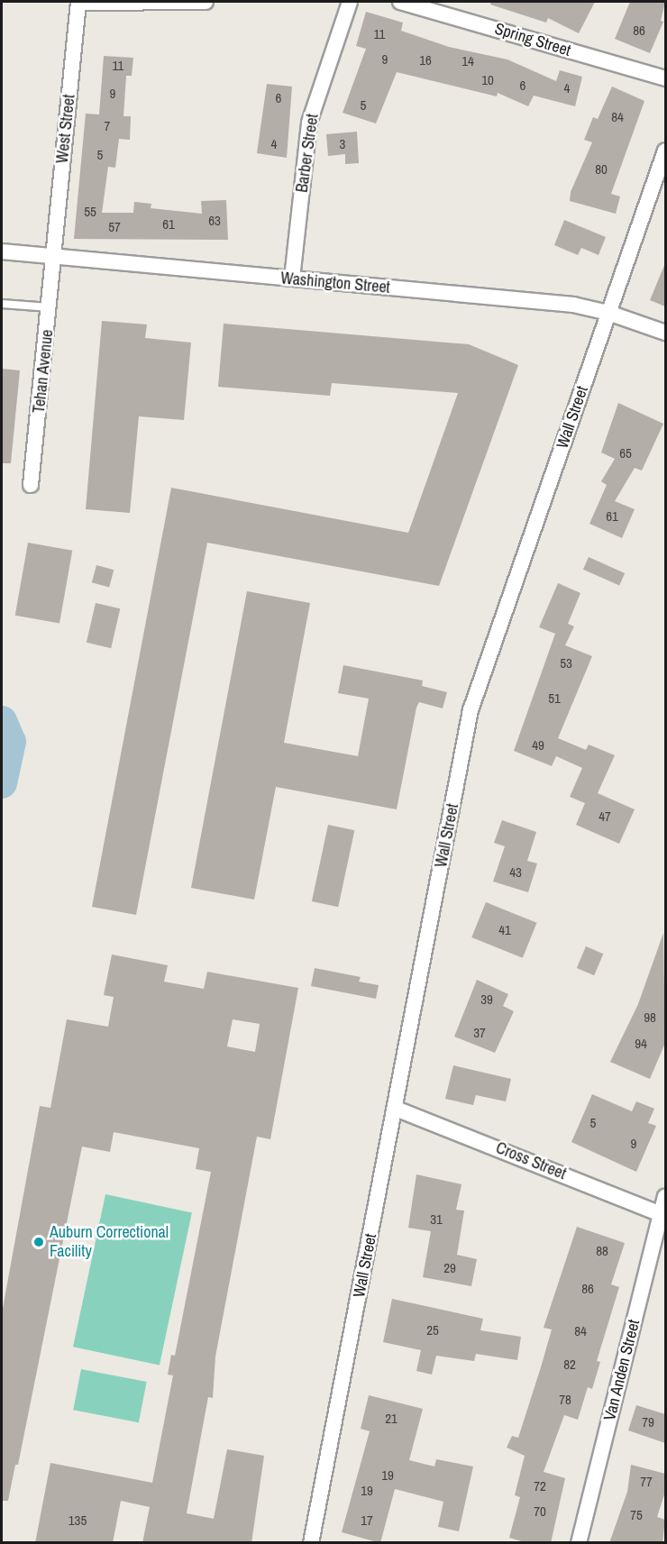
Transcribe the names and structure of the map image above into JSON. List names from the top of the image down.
{
  "streets": {
    "street": [
      "Spring Street",
      "West Street",
      "Barber Street",
      "Washington Street",
      "Tehan Avenue",
      "Wall Street",
      "Cross Street",
      "Van Anden Street"
    ]
  },
  "crossings": [
    ["West Street", "Washington Street"],
    ["West Street", "Tehan Avenue"],
    ["Barber Street", "Washington Street"],
    ["Washington Street", "Tehan Avenue"],
    ["Washington Street", "Wall Street"],
    ["Wall Street", "Cross Street"],
    ["Cross Street", "Van Anden Street"]
  ],
  "places": ["Auburn Correctional Facility"],
  "house_numbers": [
    "86",
    "11",
    "9",
    "16",
    "14",
    "11",
    "10",
    "6",
    "4",
    "9",
    "6",
    "5",
    "84",
    "7",
    "4",
    "3",
    "5",
    "80",
    "55",
    "63",
    "61",
    "57",
    "65",
    "61",
    "53",
    "51",
    "49",
    "47",
    "43",
    "41",
    "39",
    "98",
    "37",
    "94",
    "5",
    "9",
    "31",
    "88",
    "29",
    "86",
    "25",
    "84",
    "82",
    "78",
    "21",
    "79",
    "19",
    "77",
    "72",
    "19",
    "70",
    "75",
    "135",
    "17"
  ]
}
